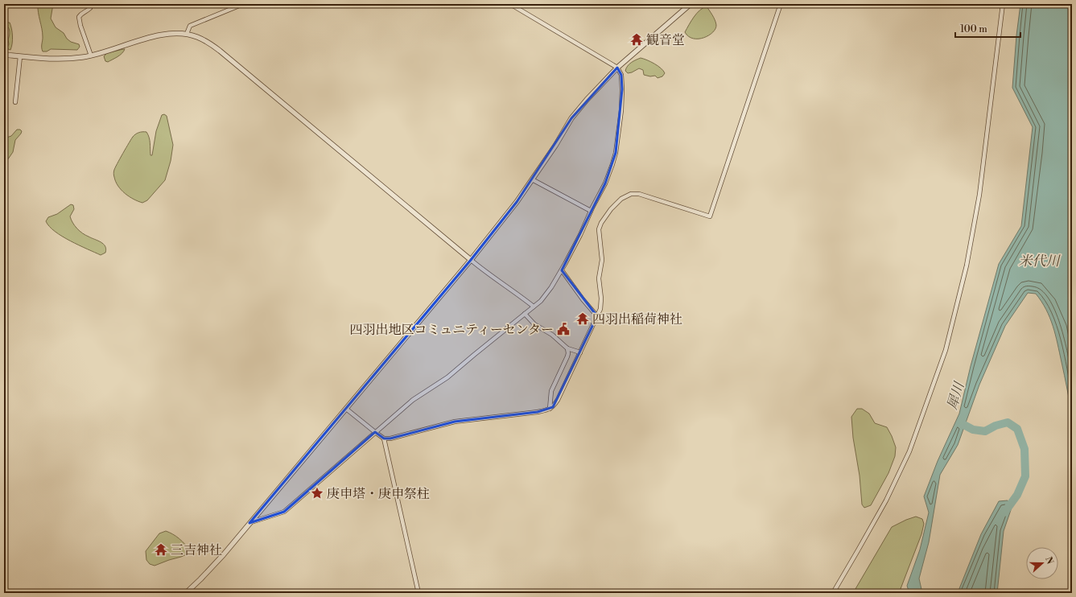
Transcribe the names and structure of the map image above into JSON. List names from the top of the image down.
{
  "water": ["米代川", "犀川"],
  "places": {
    "temple": ["観音堂", "四羽出稲荷神社", "三吉神社"],
    "public building": ["四羽出地区コミュニティーセンター"],
    "place": ["庚申塔・庚申祭柱"]
  },
  "scale_bar": "100 m",
  "north": "right"
}
